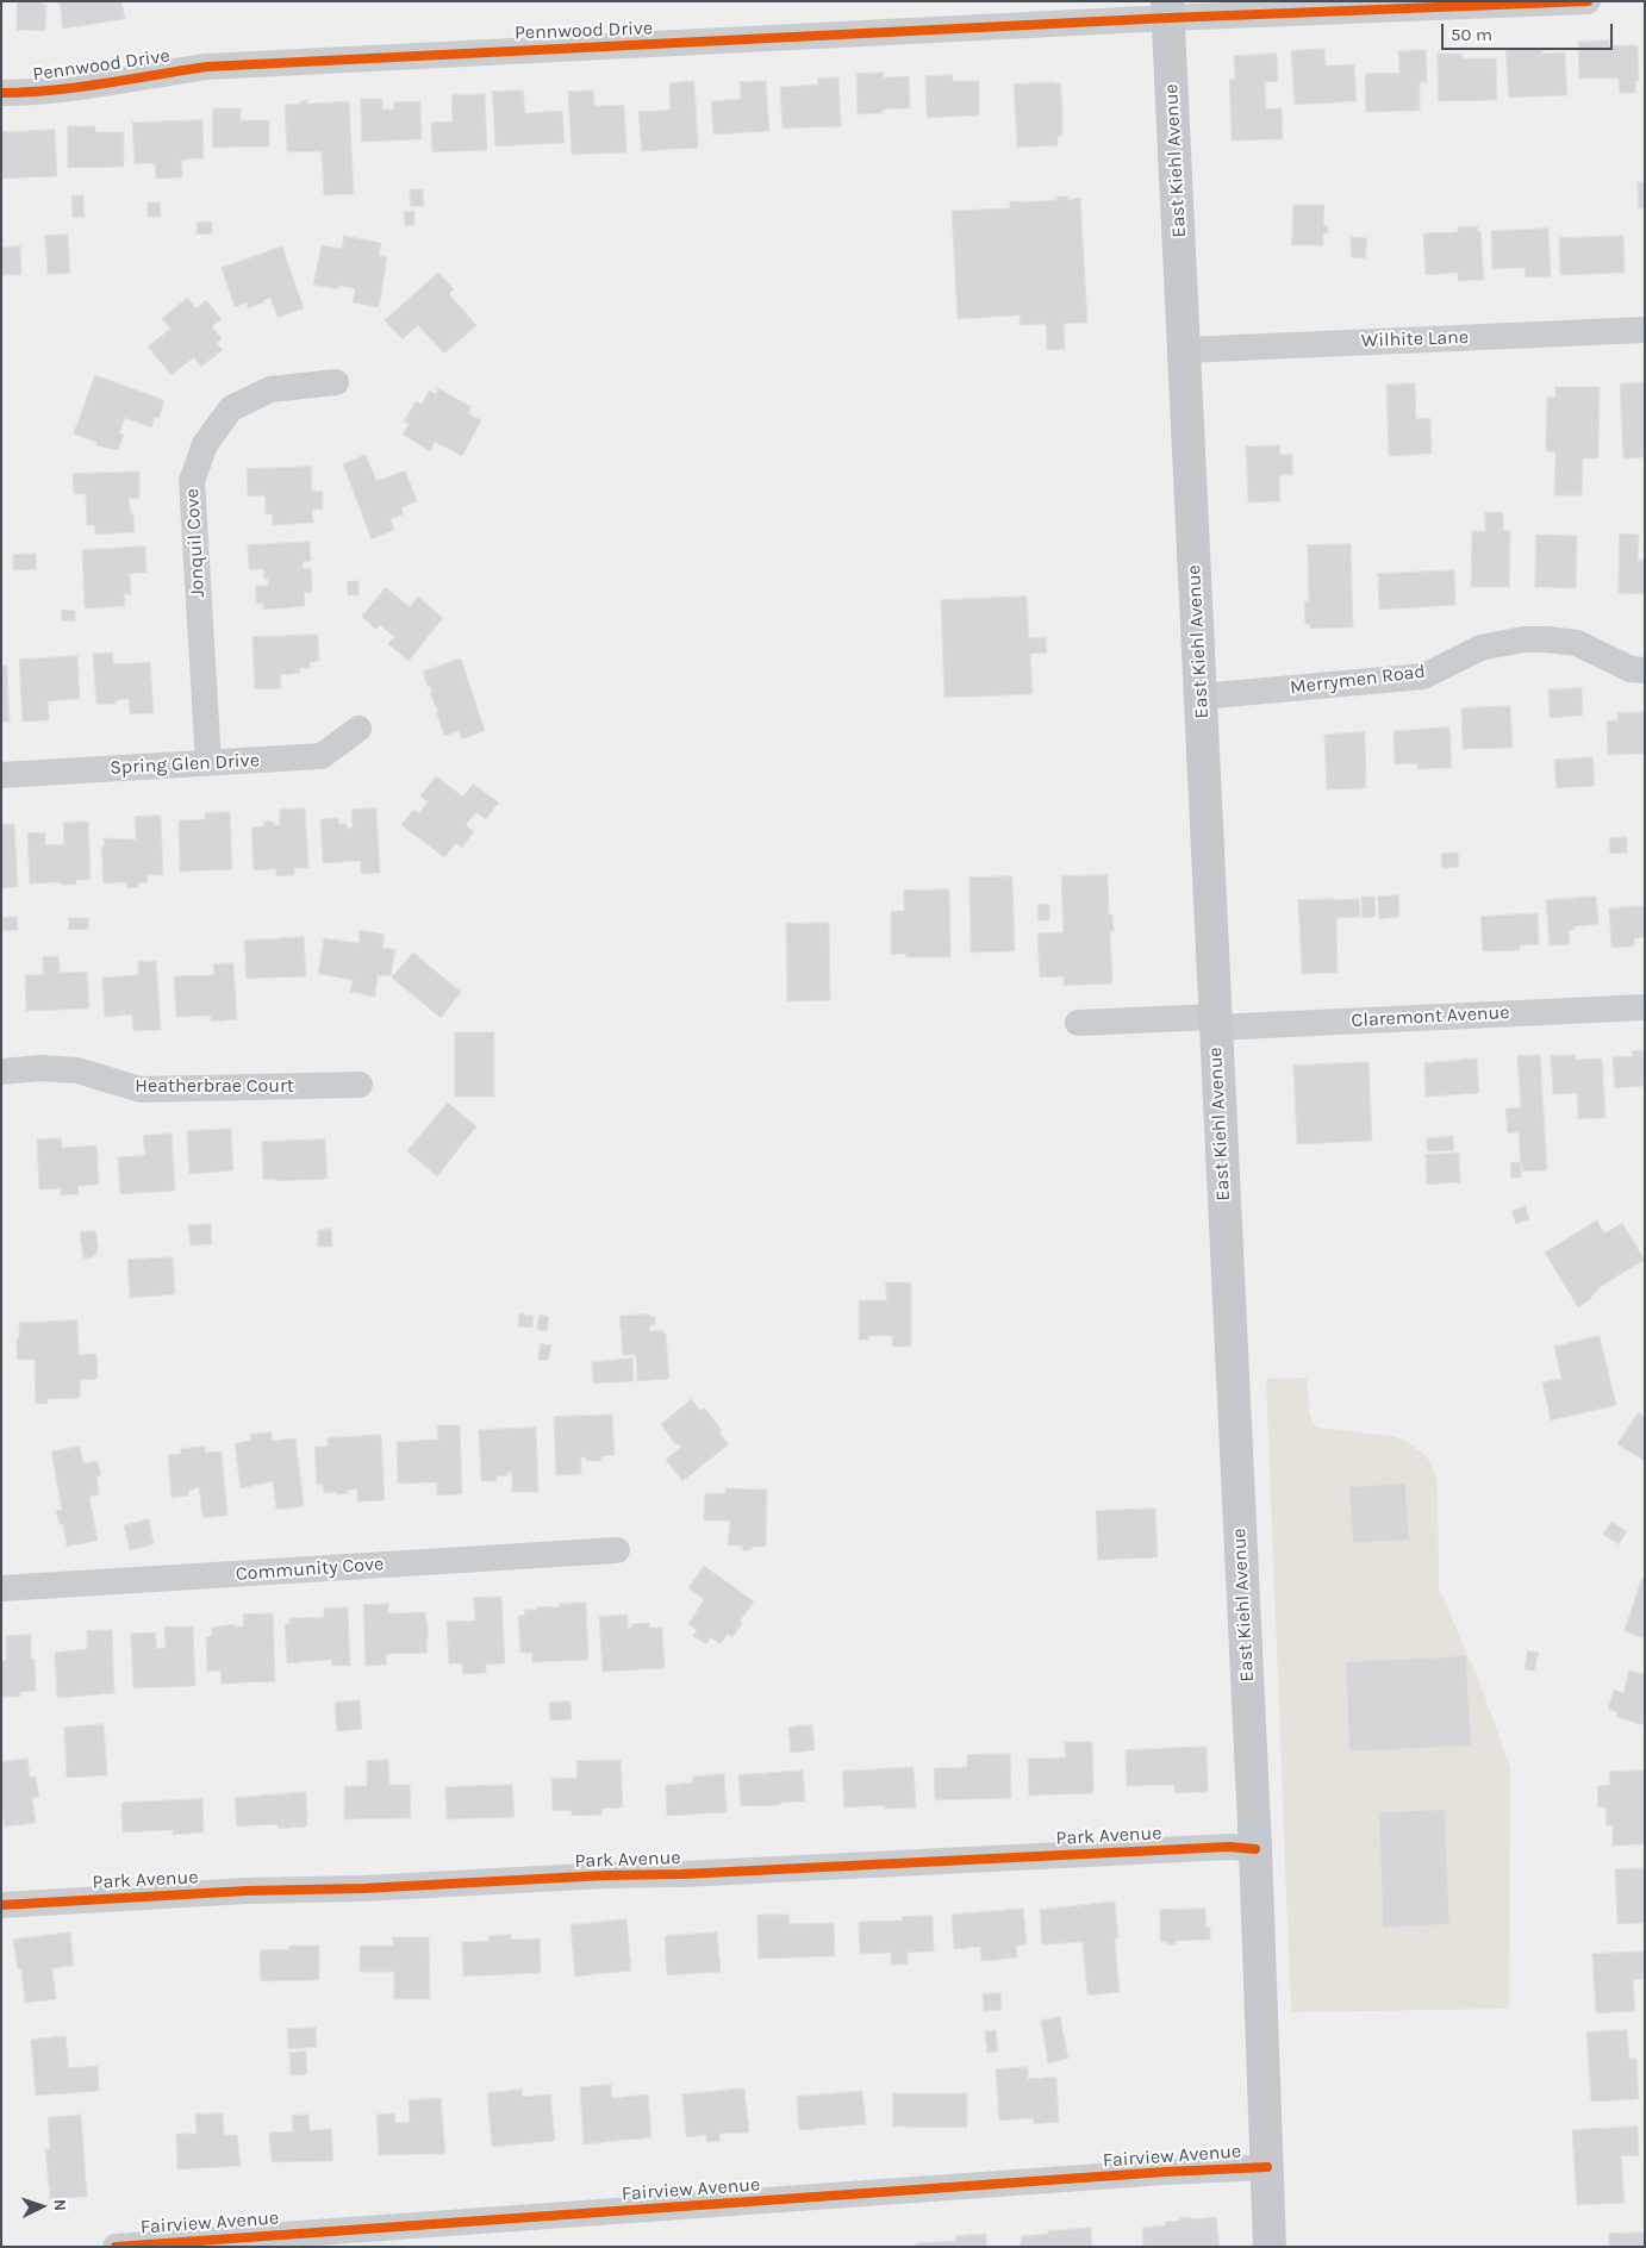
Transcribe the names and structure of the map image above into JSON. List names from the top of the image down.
{
  "streets": {
    "main road": ["East Kiehl Avenue"],
    "street": [
      "Pennwood Drive",
      "Wilhite Lane",
      "Jonquil Cove",
      "Merrymen Road",
      "Spring Glen Drive",
      "Claremont Avenue",
      "Heatherbrae Court",
      "Community Cove",
      "Park Avenue",
      "Fairview Avenue"
    ]
  },
  "crossings": [
    ["Pennwood Drive", "East Kiehl Avenue"],
    ["East Kiehl Avenue", "Wilhite Lane"],
    ["East Kiehl Avenue", "Merrymen Road"],
    ["East Kiehl Avenue", "Claremont Avenue"],
    ["East Kiehl Avenue", "Park Avenue"],
    ["East Kiehl Avenue", "Fairview Avenue"],
    ["Jonquil Cove", "Spring Glen Drive"]
  ],
  "scale_bar": "50 m",
  "north": "right"
}
